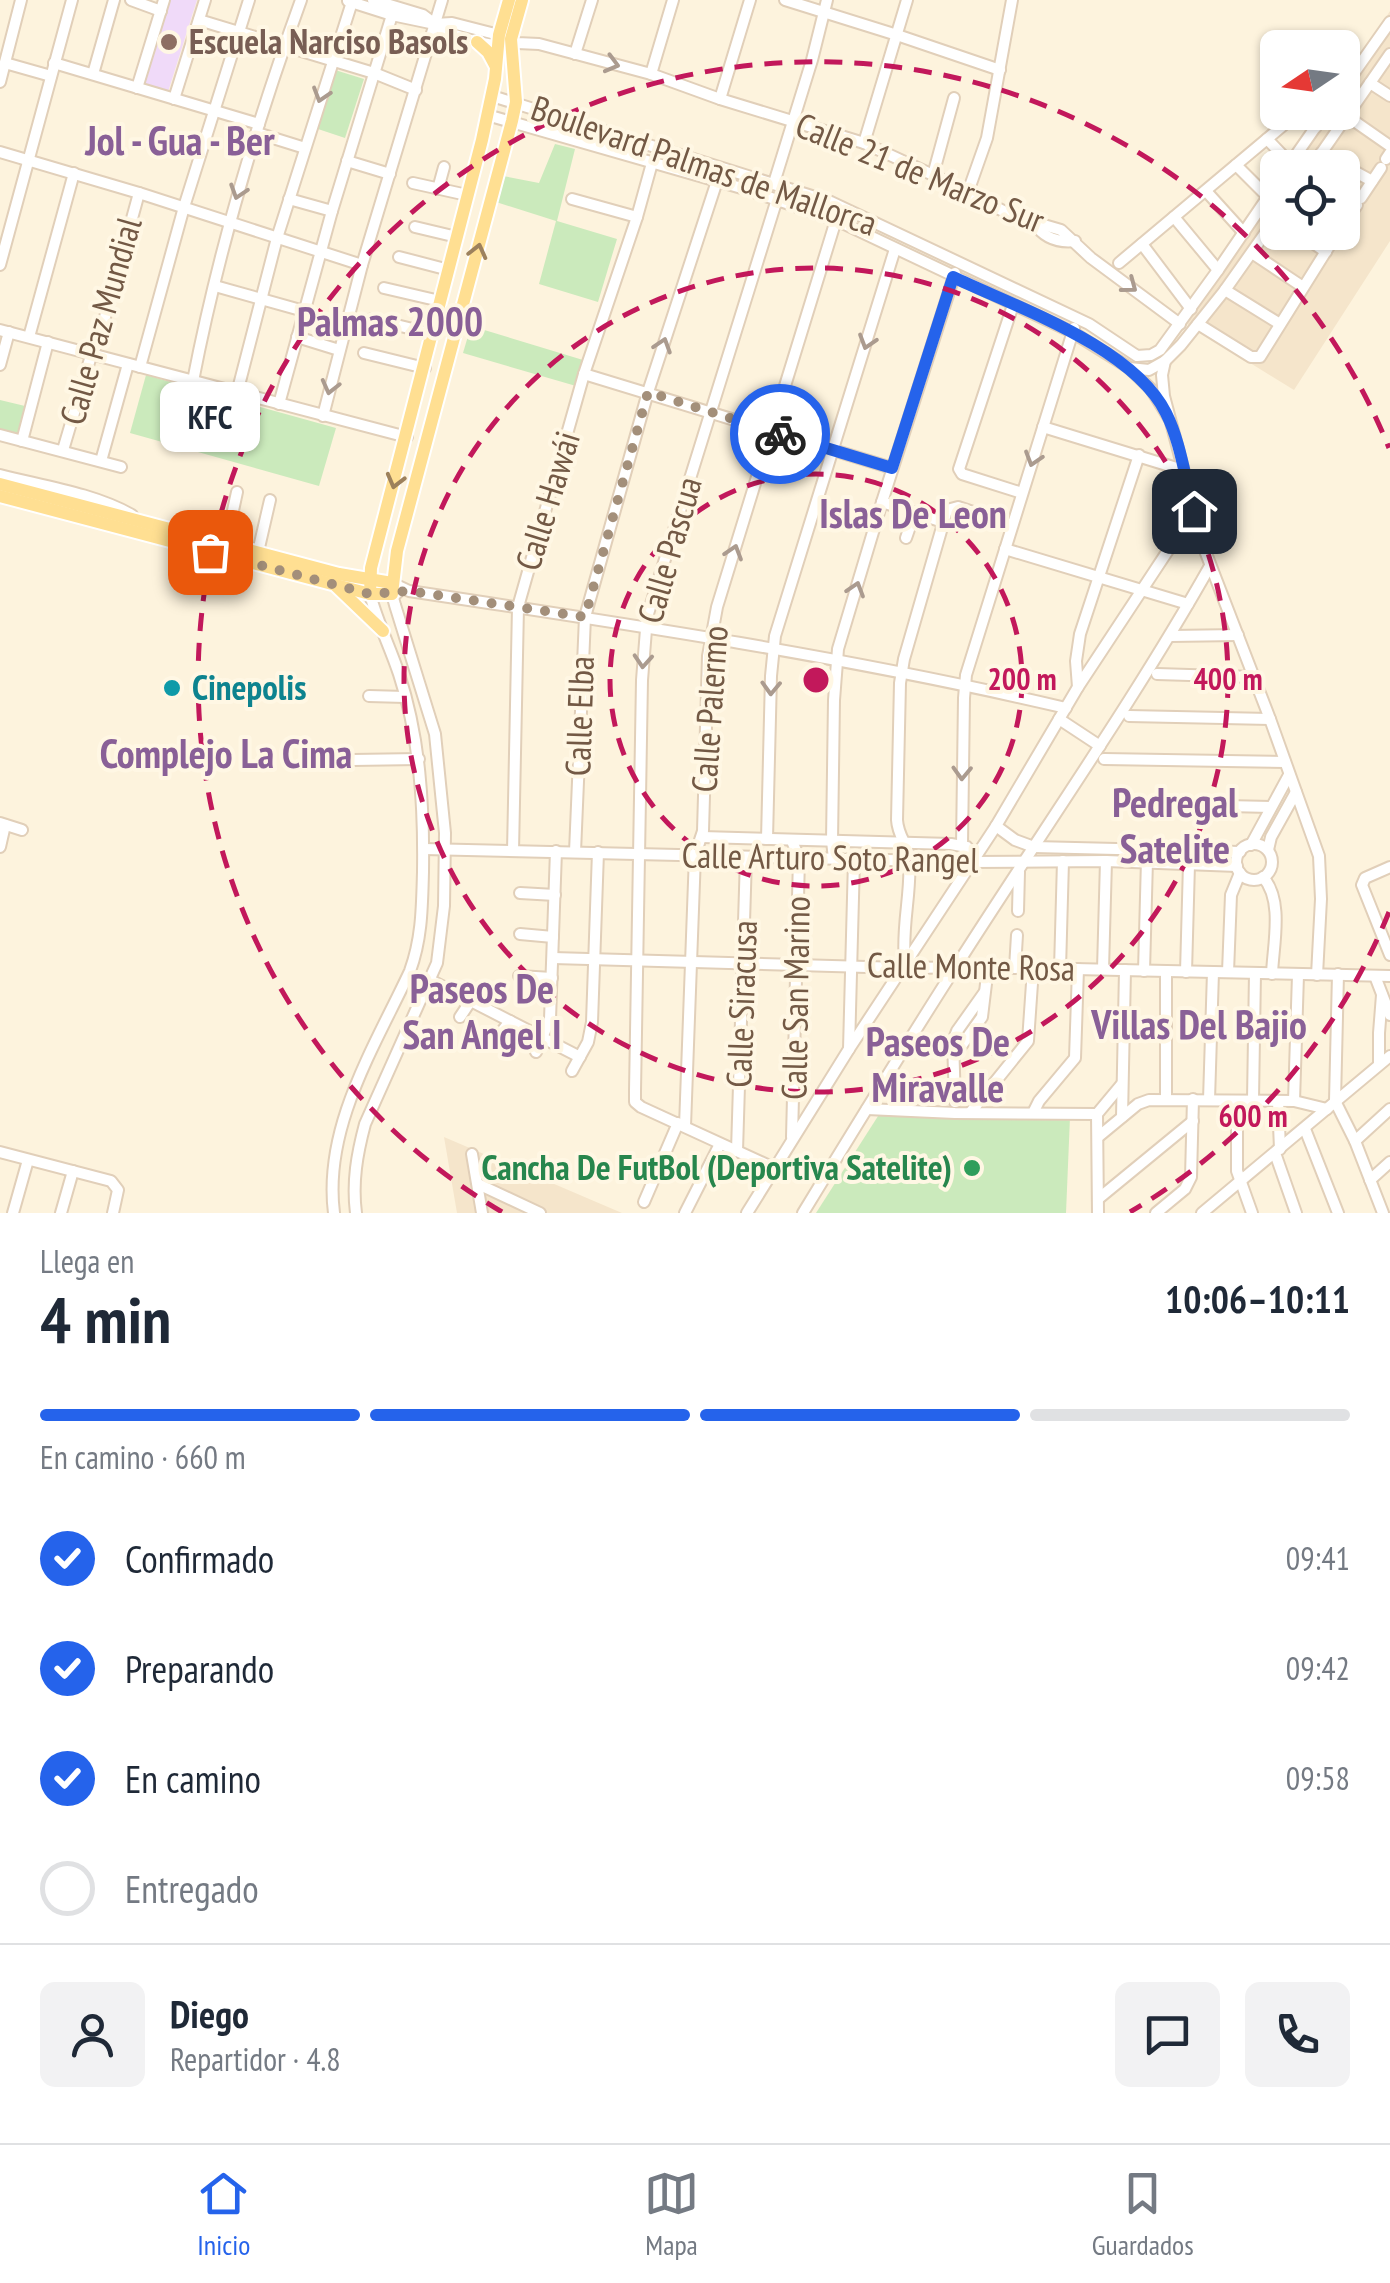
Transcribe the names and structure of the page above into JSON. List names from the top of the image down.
{
  "streets": {
    "street": [
      "Boulevard Palmas de Mallorca",
      "Calle 21 de Marzo Sur",
      "Calle Paz Mundial",
      "Calle Hawái",
      "Calle Pascua",
      "Calle Palermo",
      "Calle Elba",
      "Calle Arturo Soto Rangel",
      "Calle Monte Rosa",
      "Calle San Marino",
      "Calle Siracusa"
    ]
  },
  "crossings": [
    ["Boulevard Palmas de Mallorca", "Calle Hawái"],
    ["Boulevard Palmas de Mallorca", "Calle Pascua"],
    ["Boulevard Palmas de Mallorca", "Calle Palermo"],
    ["Boulevard Palmas de Mallorca", "Calle Elba"],
    ["Calle Hawái", "Calle Arturo Soto Rangel"],
    ["Calle Pascua", "Calle Arturo Soto Rangel"],
    ["Calle Palermo", "Calle Arturo Soto Rangel"],
    ["Calle Elba", "Calle Arturo Soto Rangel"],
    ["Calle Arturo Soto Rangel", "Calle San Marino"],
    ["Calle Arturo Soto Rangel", "Calle Siracusa"],
    ["Calle Monte Rosa", "Calle San Marino"],
    ["Calle Monte Rosa", "Calle Siracusa"]
  ],
  "districts": [
    "Jol - Gua - Ber",
    "Palmas 2000",
    "Islas De Leon",
    "Complejo La Cima",
    "Pedregal Satelite",
    "Paseos De San Angel I",
    "Villas Del Bajio",
    "Paseos De Miravalle"
  ],
  "places": [
    "Escuela Narciso Basols",
    "KFC",
    "Cinepolis",
    "Cancha De FutBol (Deportiva Satelite)"
  ],
  "north": "left",
  "page": {
    "bubble": "KFC",
    "heading": ["4 min", "Llega en", "10:06–10:11"],
    "panel": ["Diego", "Repartidor · 4.8"],
    "bar": "En camino · 660 m",
    "list": [
      ["Confirmado", "09:41"],
      ["Preparando", "09:42"],
      ["En camino", "09:58"],
      "Entregado"
    ],
    "tabs": ["Inicio", "Mapa", "Guardados"]
  },
  "rings": ["200 m", "400 m", "600 m"]
}
